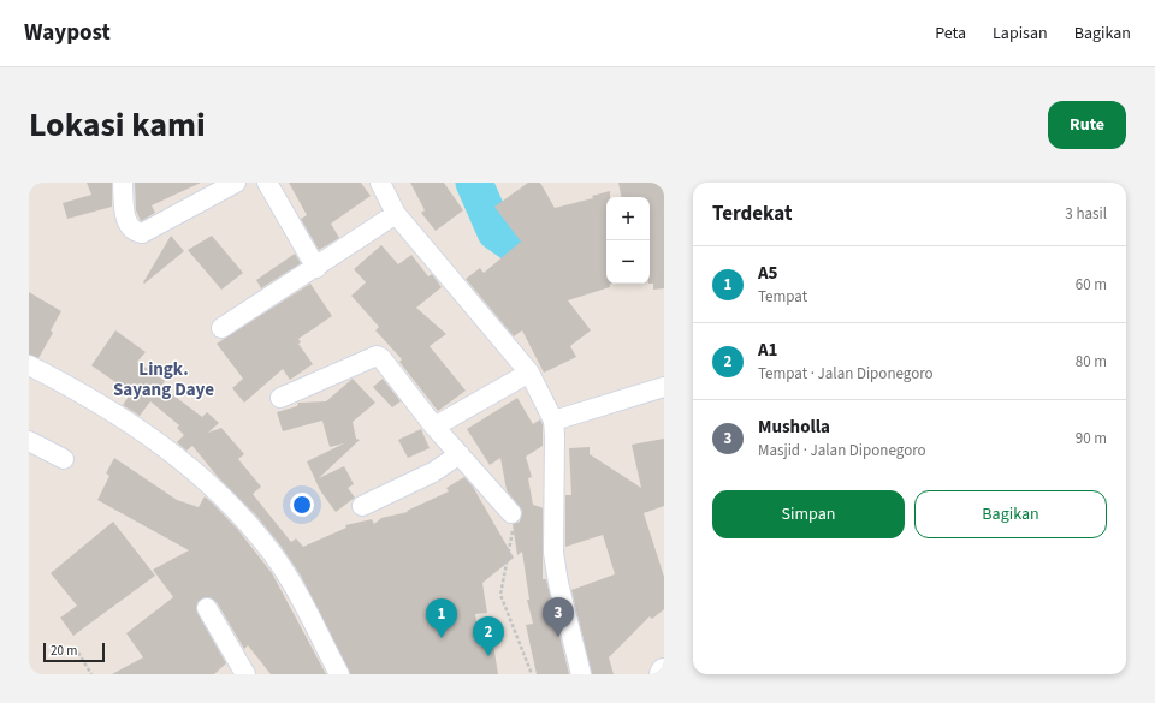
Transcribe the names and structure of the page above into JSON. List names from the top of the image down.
{
  "districts": ["Lingk. Sayang Daye"],
  "scale_bar": "20 m",
  "page": {
    "header": "Waypost",
    "nav": ["Peta", "Lapisan", "Bagikan"],
    "title": "Lokasi kami",
    "buttons": [
      "Rute",
      ["Simpan", "Bagikan"]
    ],
    "heading": ["Terdekat", "3 hasil"],
    "map_buttons": ["+", "−"],
    "list": [
      {
        "mark": "1",
        "name": "A5",
        "note": "Tempat",
        "value": "60 m"
      },
      {
        "mark": "2",
        "name": "A1",
        "note": "Tempat · Jalan Diponegoro",
        "value": "80 m"
      },
      {
        "mark": "3",
        "name": "Musholla",
        "note": "Masjid · Jalan Diponegoro",
        "value": "90 m"
      }
    ],
    "pins": ["3", "1", "2"],
    "scale": "20 m"
  }
}
